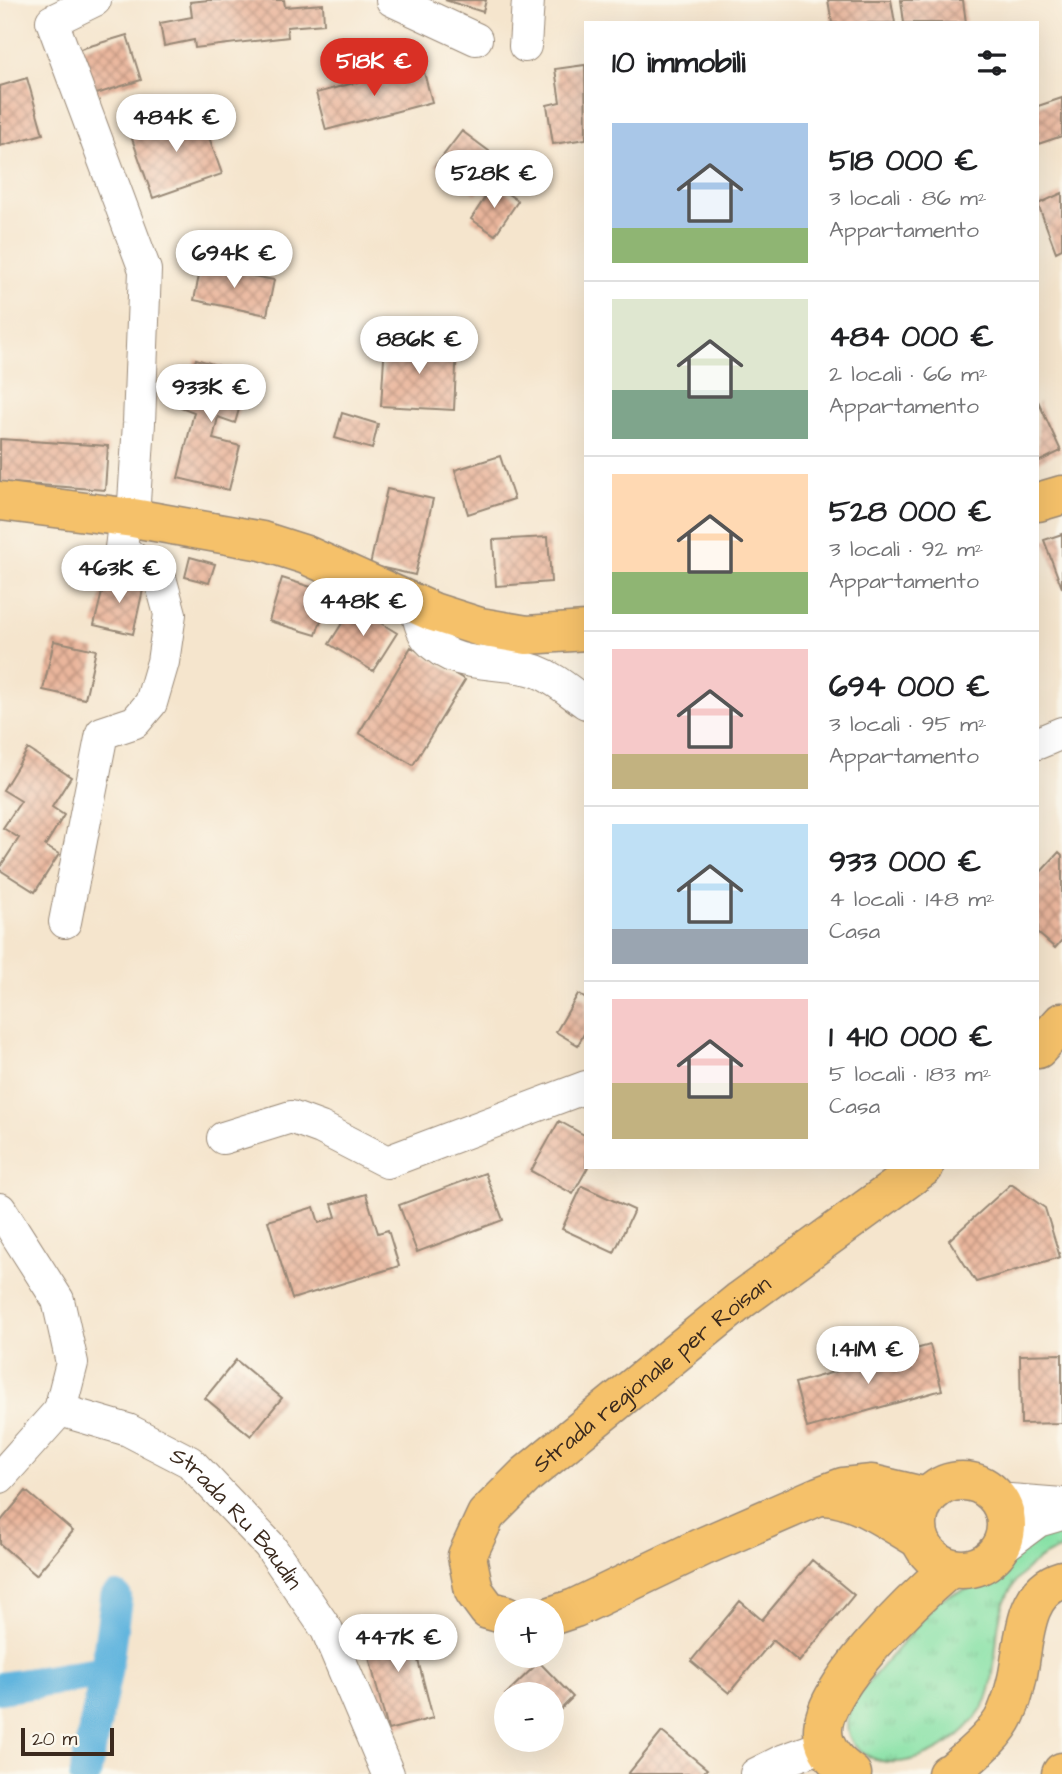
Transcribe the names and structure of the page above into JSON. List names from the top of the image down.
{
  "streets": {
    "main road": ["Strada regionale per Roisan"],
    "street": ["Strada Ru Baudin"]
  },
  "scale_bar": "20 m",
  "page": {
    "heading": "10 immobili",
    "price": [
      "518K €",
      "484K €",
      "528K €",
      "694K €",
      "886K €",
      "933K €",
      "463K €",
      "448K €",
      "1.41M €",
      "447K €"
    ],
    "list": [
      {
        "name": "518 000 €",
        "note": "3 locali · 86 m² · Appartamento"
      },
      {
        "name": "484 000 €",
        "note": "2 locali · 66 m² · Appartamento"
      },
      {
        "name": "528 000 €",
        "note": "3 locali · 92 m² · Appartamento"
      },
      {
        "name": "694 000 €",
        "note": "3 locali · 95 m² · Appartamento"
      },
      {
        "name": "933 000 €",
        "note": "4 locali · 148 m² · Casa"
      },
      {
        "name": "1 410 000 €",
        "note": "5 locali · 183 m² · Casa"
      }
    ],
    "map_buttons": ["+", "−"],
    "scale": "20 m"
  }
}
